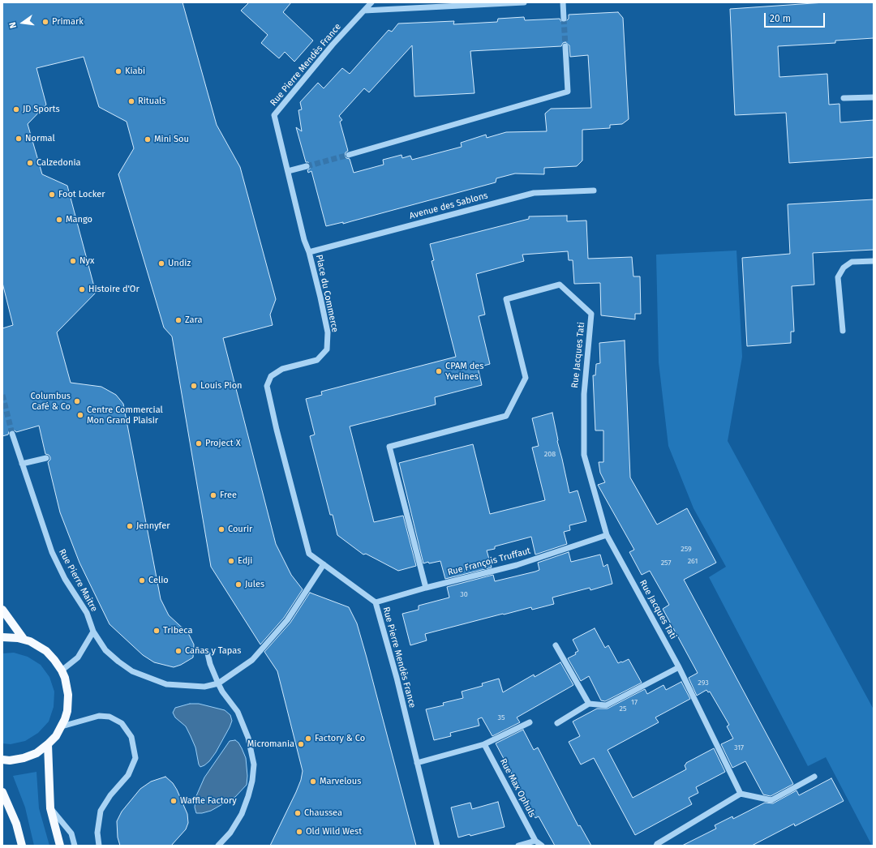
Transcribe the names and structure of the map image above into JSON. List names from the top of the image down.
{
  "streets": {
    "street": [
      "Rue Pierre Mendès France",
      "Avenue des Sablons",
      "Place du Commerce",
      "Rue Jacques Tati",
      "Rue François Truffaut",
      "Rue Pierre Maitre",
      "Rue Max Ophuls"
    ]
  },
  "crossings": [
    ["Rue Pierre Mendès France", "Place du Commerce"],
    ["Rue Pierre Mendès France", "Rue François Truffaut"],
    ["Avenue des Sablons", "Place du Commerce"],
    ["Rue Jacques Tati", "Rue François Truffaut"]
  ],
  "places": [
    "Primark",
    "Kiabi",
    "Rituals",
    "JD Sports",
    "Normal",
    "Mini Sou",
    "Calzedonia",
    "Foot Locker",
    "Mango",
    "Nyx",
    "Undiz",
    "Histoire d'Or",
    "Zara",
    "CPAM des Yvelines",
    "Louis Pion",
    "Columbus Café & Co",
    "Centre Commercial Mon Grand Plaisir",
    "Project X",
    "Free",
    "Jennyfer",
    "Courir",
    "Edji",
    "Celio",
    "Jules",
    "Tribeca",
    "Cañas y Tapas",
    "Factory & Co",
    "Micromania",
    "Marvelous",
    "Waffle Factory",
    "Chaussea",
    "Old Wild West"
  ],
  "house_numbers": [
    "208",
    "259",
    "261",
    "257",
    "30",
    "293",
    "17",
    "25",
    "35",
    "317"
  ],
  "scale_bar": "20 m",
  "north": "left"
}
